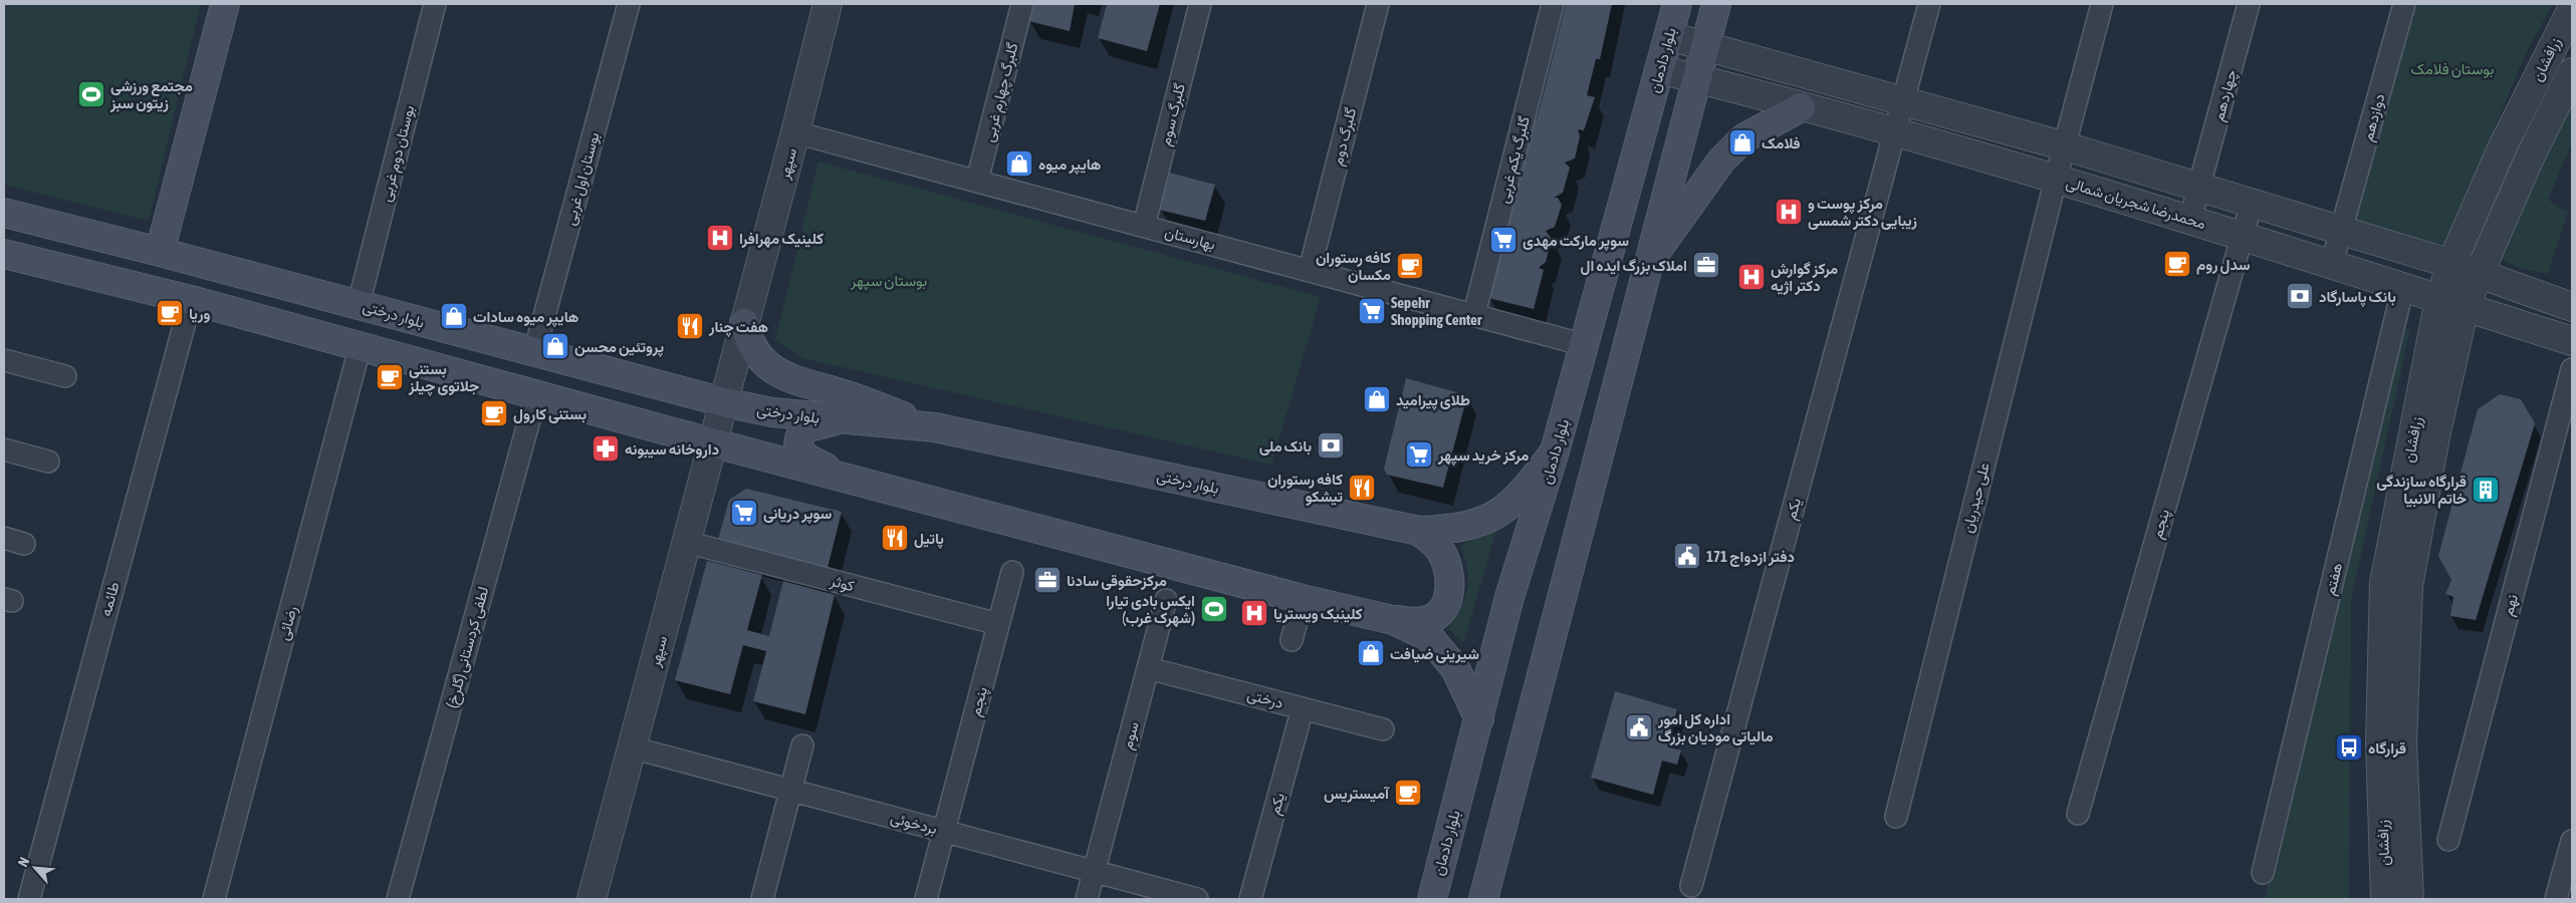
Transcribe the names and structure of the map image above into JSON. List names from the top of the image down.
{
  "streets": {
    "main road": ["بلوار دادمان", "بلوار درختی"],
    "street": [
      "زرافشان",
      "گلبرگ چهارم غربی",
      "چهاردهم",
      "گلبرگ سوم",
      "دوازدهم",
      "گلبرگ دوم",
      "بوستان دوم غربی",
      "گلبرگ یکم غربی",
      "سپهر",
      "بوستان اول غربی",
      "محمدرضا شجریان شمالی",
      "بهارستان",
      "علی حیدریان",
      "یکم",
      "پنجم",
      "هفتم",
      "کوثر",
      "طائمه",
      "نهم",
      "رضائی",
      "لطفی کردستانی (گلرخ)",
      "درختی",
      "سوم",
      "بردخوئی"
    ]
  },
  "crossings": [
    ["زرافشان", "محمدرضا شجریان شمالی"],
    ["بلوار دادمان", "محمدرضا شجریان شمالی"],
    ["بلوار دادمان", "بهارستان"],
    ["بلوار دادمان", "بلوار درختی"],
    ["گلبرگ چهارم غربی", "بهارستان"],
    ["چهاردهم", "محمدرضا شجریان شمالی"],
    ["گلبرگ سوم", "بهارستان"],
    ["دوازدهم", "محمدرضا شجریان شمالی"],
    ["گلبرگ دوم", "بهارستان"],
    ["بوستان دوم غربی", "بلوار درختی"],
    ["گلبرگ یکم غربی", "بهارستان"],
    ["سپهر", "بهارستان"],
    ["سپهر", "بلوار درختی"],
    ["سپهر", "کوثر"],
    ["سپهر", "بردخوئی"],
    ["بوستان اول غربی", "بلوار درختی"],
    ["محمدرضا شجریان شمالی", "علی حیدریان"],
    ["محمدرضا شجریان شمالی", "یکم"],
    ["محمدرضا شجریان شمالی", "پنجم"],
    ["محمدرضا شجریان شمالی", "هفتم"],
    ["یکم", "درختی"],
    ["پنجم", "کوثر"],
    ["پنجم", "بردخوئی"],
    ["درختی", "سوم"],
    ["سوم", "بردخوئی"]
  ],
  "parks": ["بوستان فلامک", "بوستان سپهر"],
  "places": {
    "sports": ["مجتمع ورزشی زیتون سبز", "ایکس بادی تیارا (شهرک غرب)"],
    "shop": [
      "فلامک",
      "هايپر ميوه",
      "هایپر میوه سادات",
      "پروتئین محسن",
      "طلای پیرامید",
      "شیرینی ضیافت"
    ],
    "hospital": [
      "مرکز پوست و زیبایی دکتر شمسی",
      "کلینیک مهرافرا",
      "مرکز گوارش دکتر اژیه",
      "کلینیک ویستریا"
    ],
    "supermarket": [
      "سوپر مارکت مهدی",
      "Sepehr Shopping Center",
      "مرکز خرید سپهر",
      "سوپر دریانی"
    ],
    "cafe": [
      "سدل روم",
      "کافه رستوران مکسان",
      "وریا",
      "بستنی جلاتوی چیلز",
      "بستنی کارول",
      "آمیستریس"
    ],
    "office": ["املاک بزرگ ایده ال", "مرکزحقوقی سادنا"],
    "bank": ["بانک پاسارگاد", "بانک ملی"],
    "restaurant": ["هفت چنار", "کافه رستوران تیشکو", "پاتیل"],
    "pharmacy": ["داروخانه سیبونه"],
    "building": ["قرارگاه سازندگی خاتم الانبیا"],
    "public building": ["دفتر ازدواج 171", "اداره کل امور مالیاتی مودیان بزرگ"],
    "bus stop": ["قرارگاه"]
  },
  "north": "top left"
}
